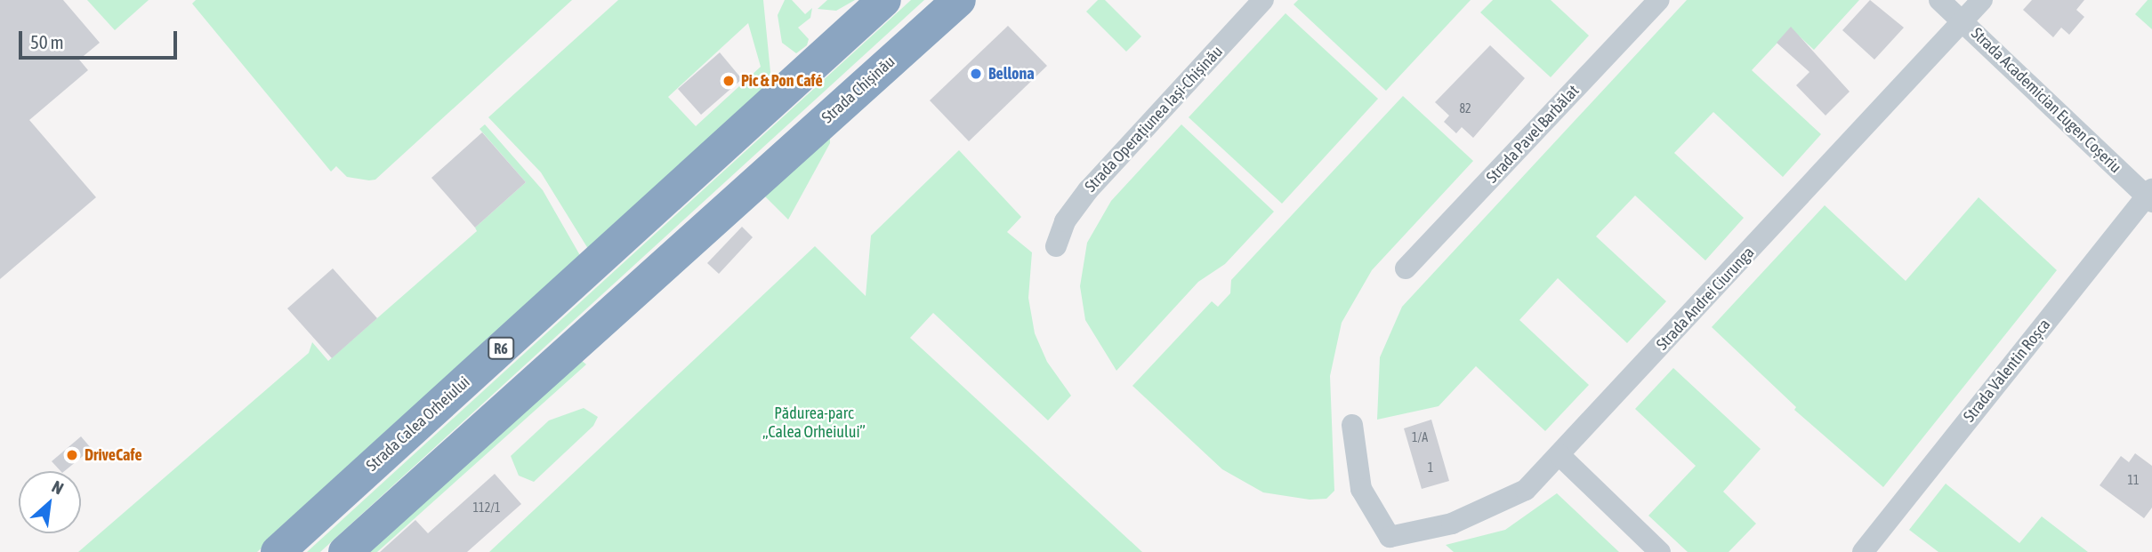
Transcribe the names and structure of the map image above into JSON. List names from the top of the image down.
{
  "streets": {
    "highway": ["Strada Chișinău", "R6", "Strada Calea Orheiului"],
    "street": [
      "Strada Academician Eugen Coșeriu",
      "Strada Operațiunea Iași-Chișinău",
      "Strada Pavel Barbălat",
      "Strada Andrei Ciurunga",
      "Strada Valentin Roșca"
    ]
  },
  "crossings": [
    ["Strada Academician Eugen Coșeriu", "Strada Andrei Ciurunga"],
    ["Strada Academician Eugen Coșeriu", "Strada Valentin Roșca"]
  ],
  "parks": ["Pădurea-parc „Calea Orheiului”"],
  "places": ["Bellona", "Pic & Pon Café", "DriveCafe"],
  "house_numbers": [
    "82",
    "1/A",
    "1",
    "11",
    "112/1"
  ],
  "scale_bar": "50 m",
  "north": "top right"
}
